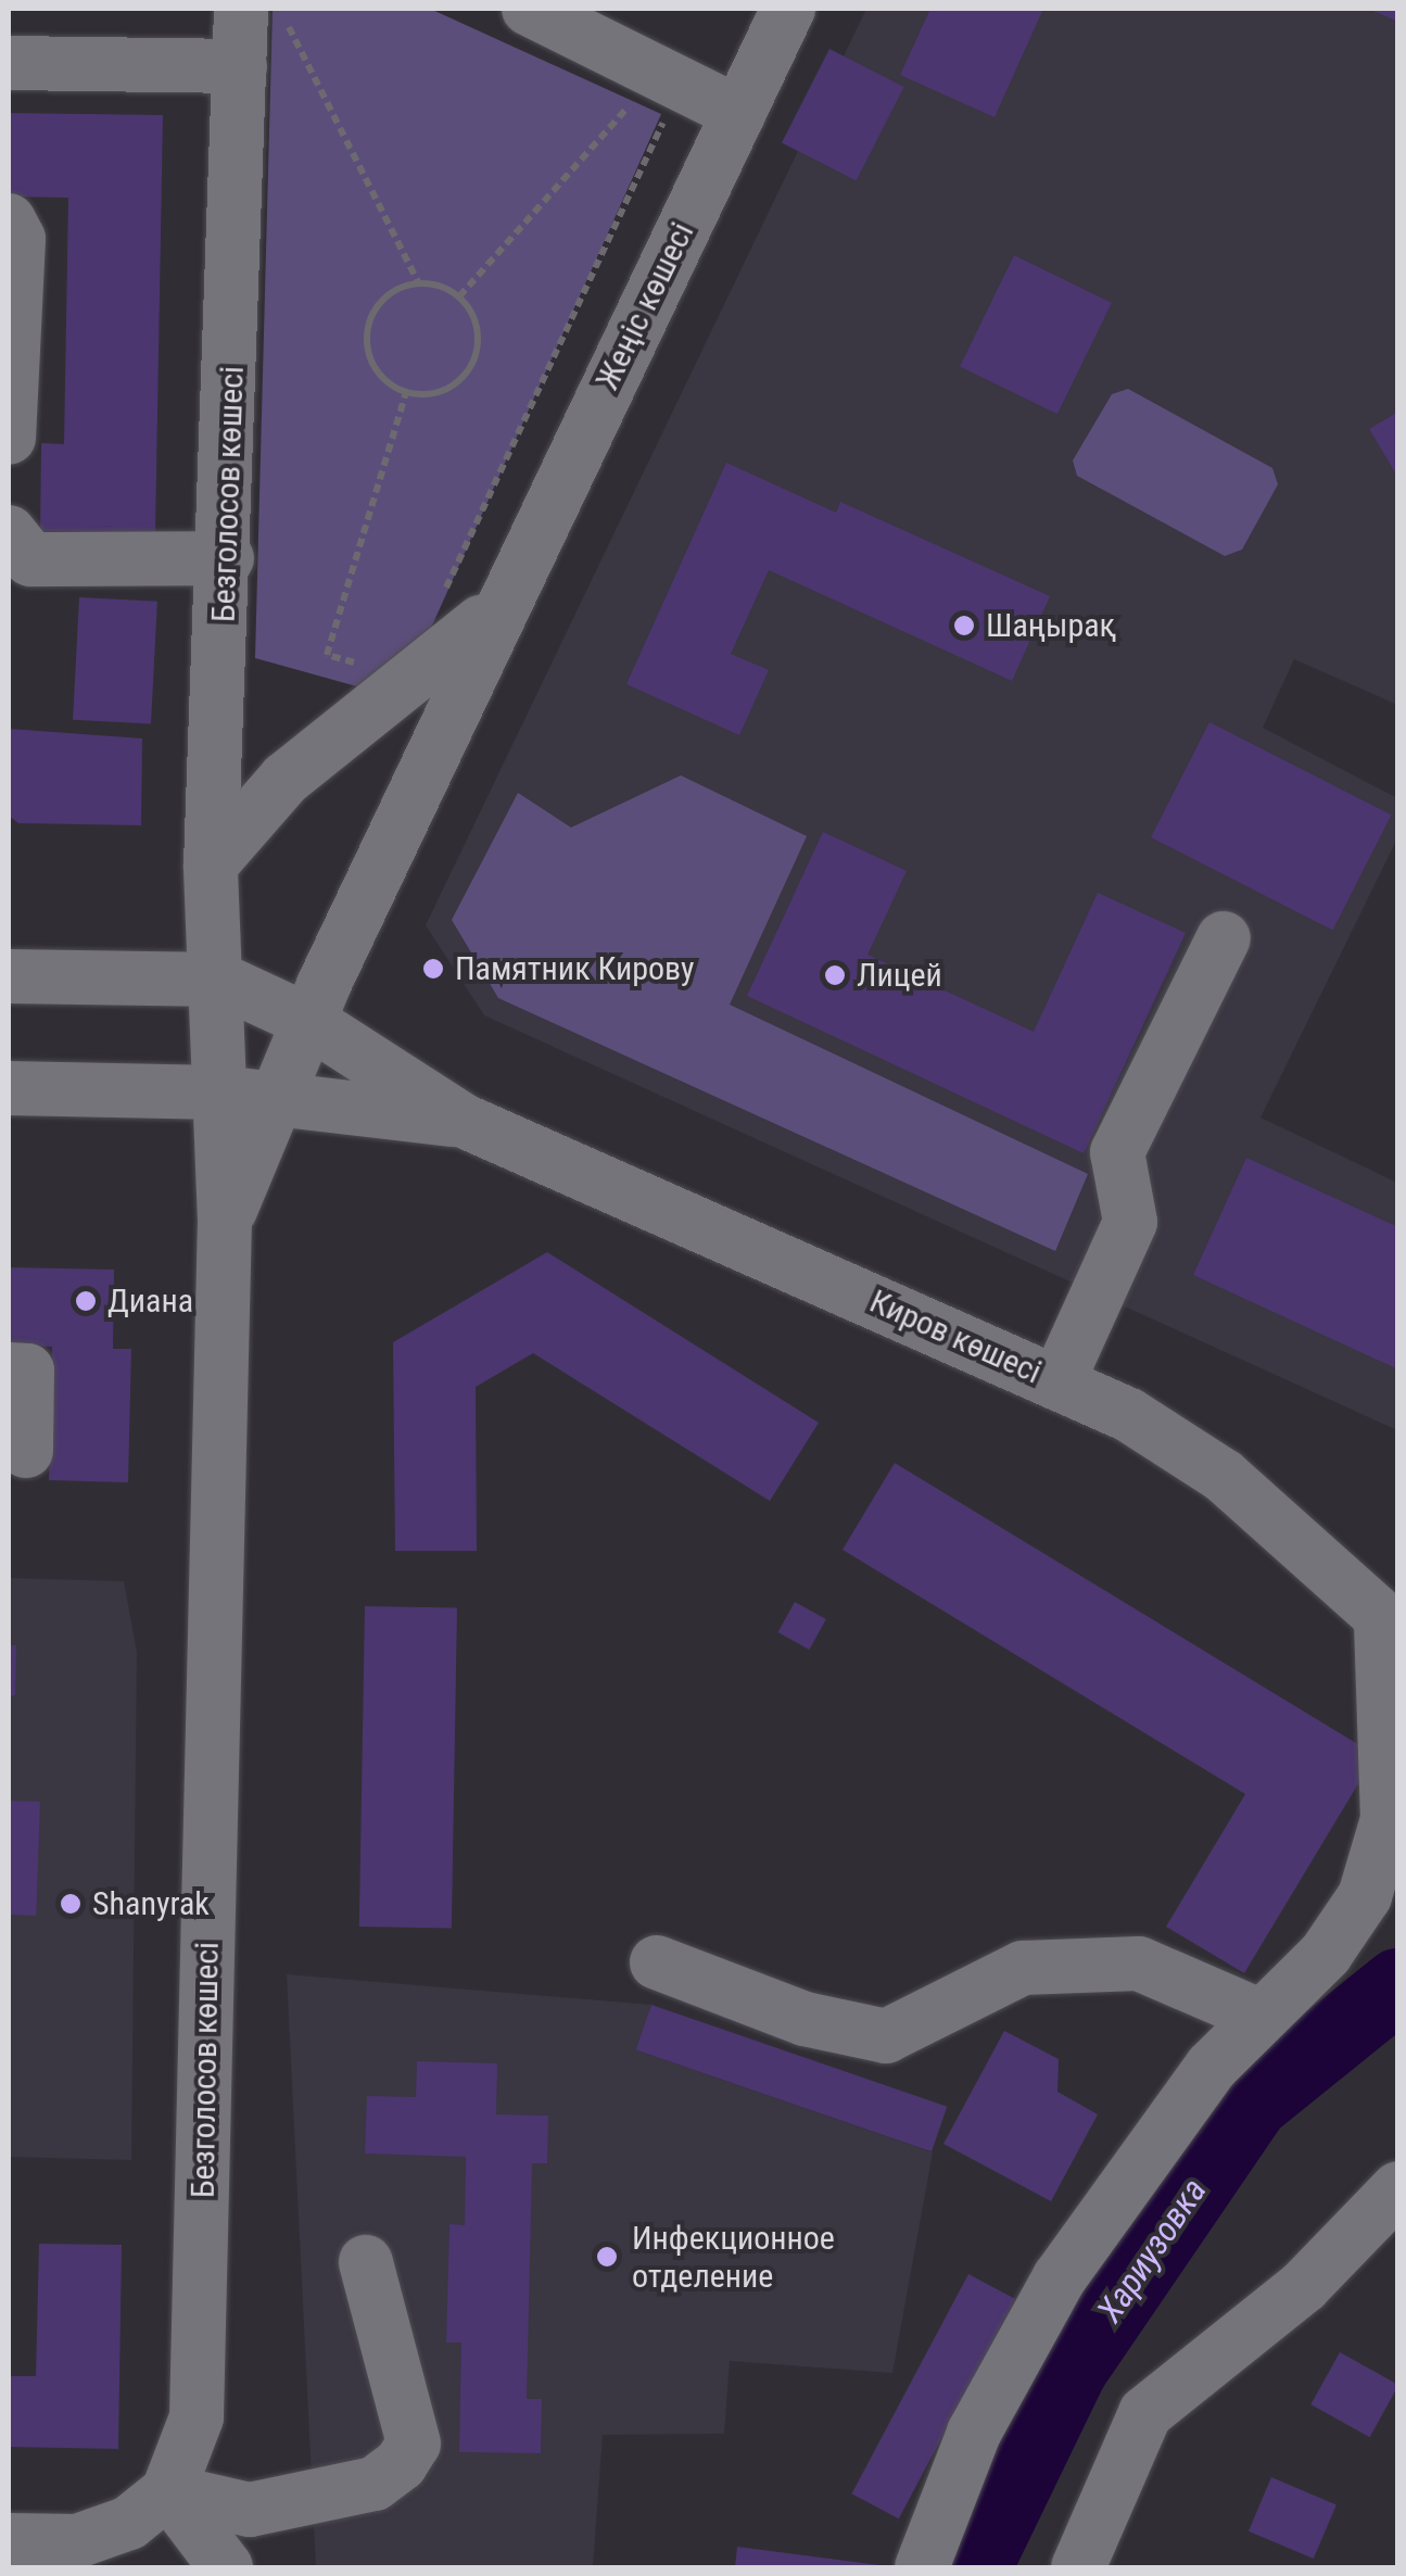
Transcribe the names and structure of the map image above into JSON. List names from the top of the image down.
{
  "streets": {
    "street": ["Жеңіс көшесі", "Безголосов көшесі", "Киров көшесі"]
  },
  "crossings": [
    ["Жеңіс көшесі", "Безголосов көшесі"]
  ],
  "water": ["Хариузовка"],
  "places": [
    "Шаңырақ",
    "Памятник Кирову",
    "Лицей",
    "Диана",
    "Shanyrak",
    "Инфекционное отделение"
  ]
}
